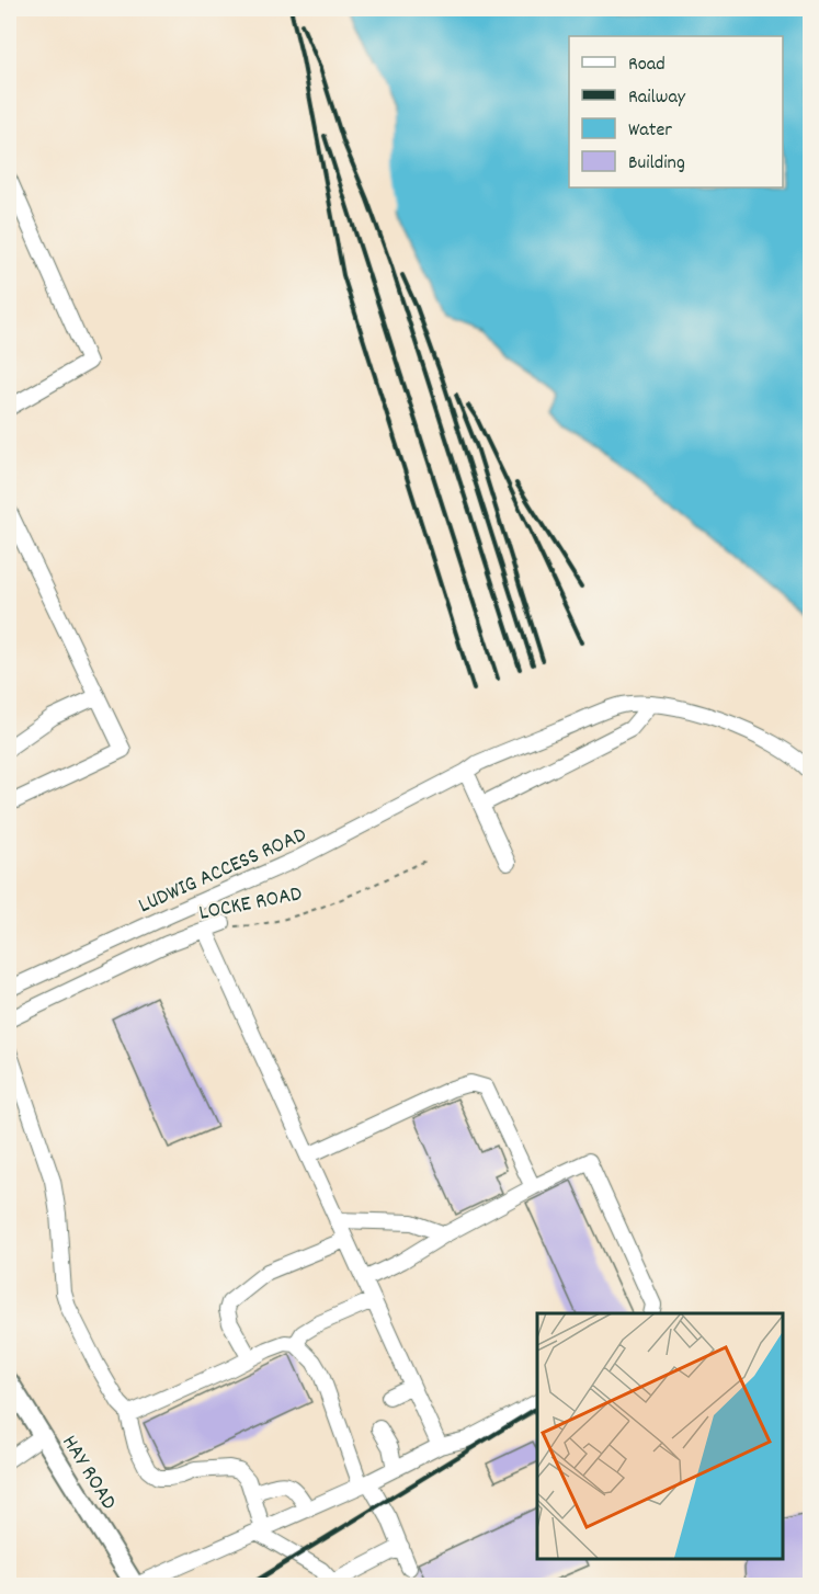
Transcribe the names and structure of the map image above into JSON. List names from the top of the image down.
{
  "streets": {
    "main road": ["HAY ROAD"],
    "street": ["LUDWIG ACCESS ROAD", "LOCKE ROAD"]
  },
  "legend": [
    "Road",
    "Railway",
    "Water",
    "Building"
  ]
}
